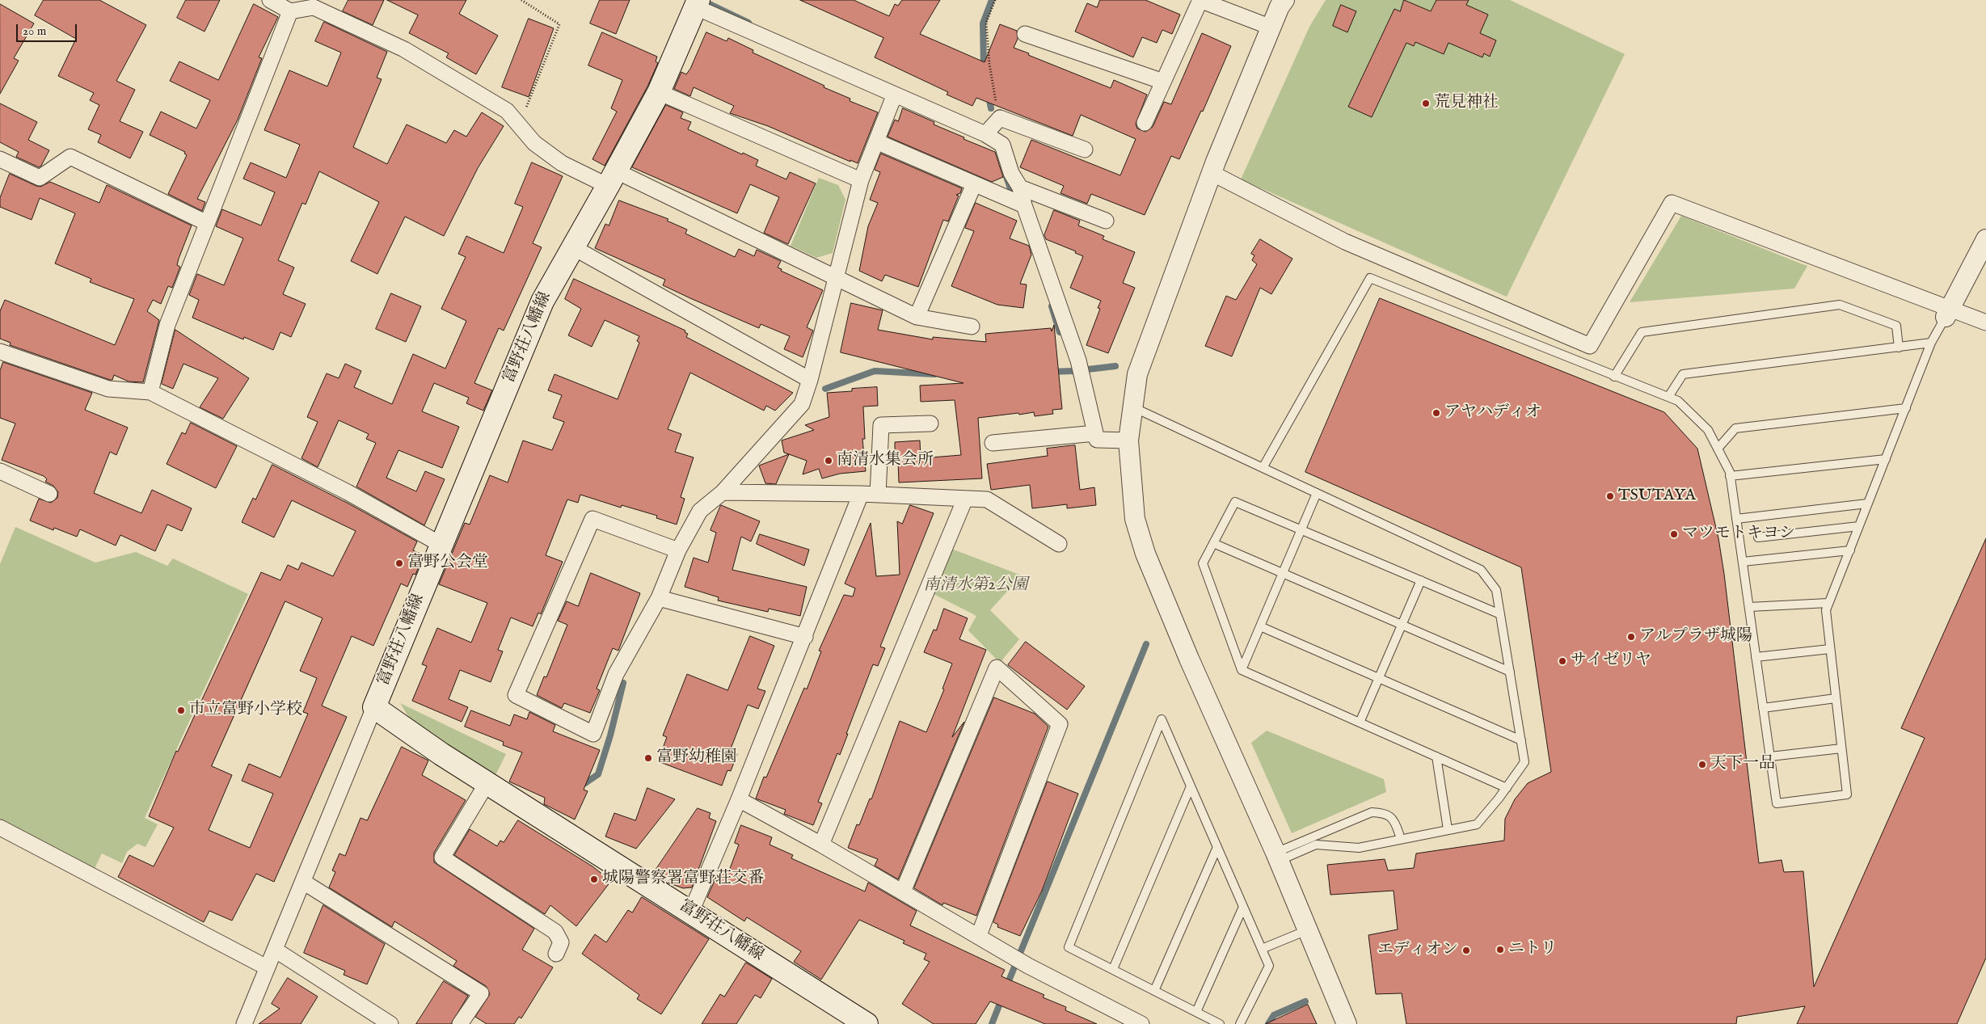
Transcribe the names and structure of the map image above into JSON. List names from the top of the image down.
{
  "streets": {
    "main road": ["富野荘八幡線"]
  },
  "parks": ["南清水第2公園"],
  "places": [
    "荒見神社",
    "アヤハディオ",
    "南清水集会所",
    "TSUTAYA",
    "マツモトキヨシ",
    "富野公会堂",
    "アルプラザ城陽",
    "サイゼリヤ",
    "市立富野小学校",
    "富野幼稚園",
    "天下一品",
    "城陽警察署富野荘交番",
    "ニトリ",
    "エディオン"
  ],
  "scale_bar": "20 m"
}
